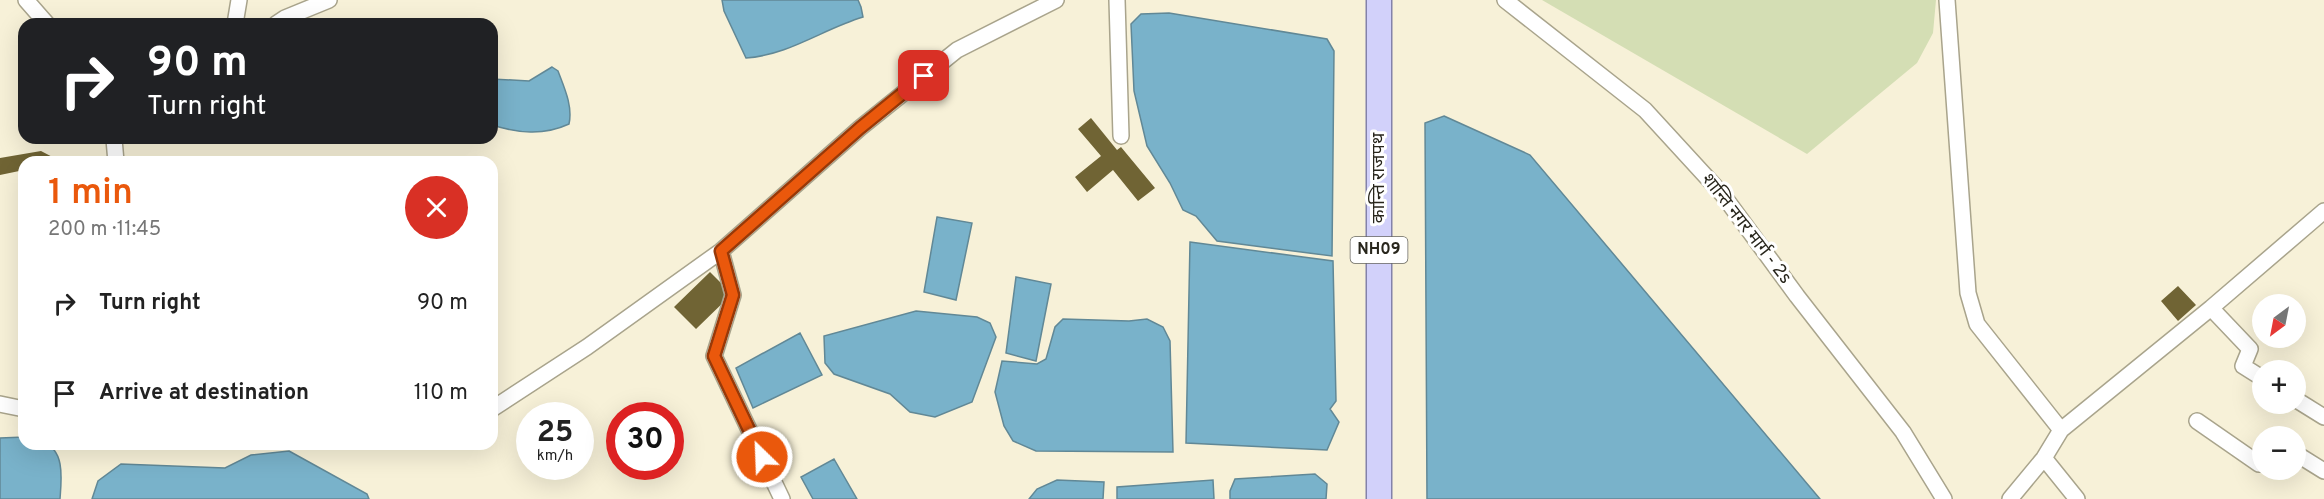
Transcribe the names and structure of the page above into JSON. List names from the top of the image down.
{
  "streets": {
    "main road": ["कान्ति राजपथ", "NH09"],
    "street": ["शान्ति नगर मार्ग - 2s"]
  },
  "north": "bottom left",
  "page": {
    "turn": ["90 m", "Turn right"],
    "heading": ["1 min", "200 m · 11:45"],
    "list": [
      {
        "name": "Turn right",
        "value": "90 m"
      },
      {
        "name": "Arrive at destination",
        "value": "110 m"
      }
    ],
    "map_buttons": ["+", "−"],
    "speed": "25 km/h",
    "limit": "30"
  }
}
